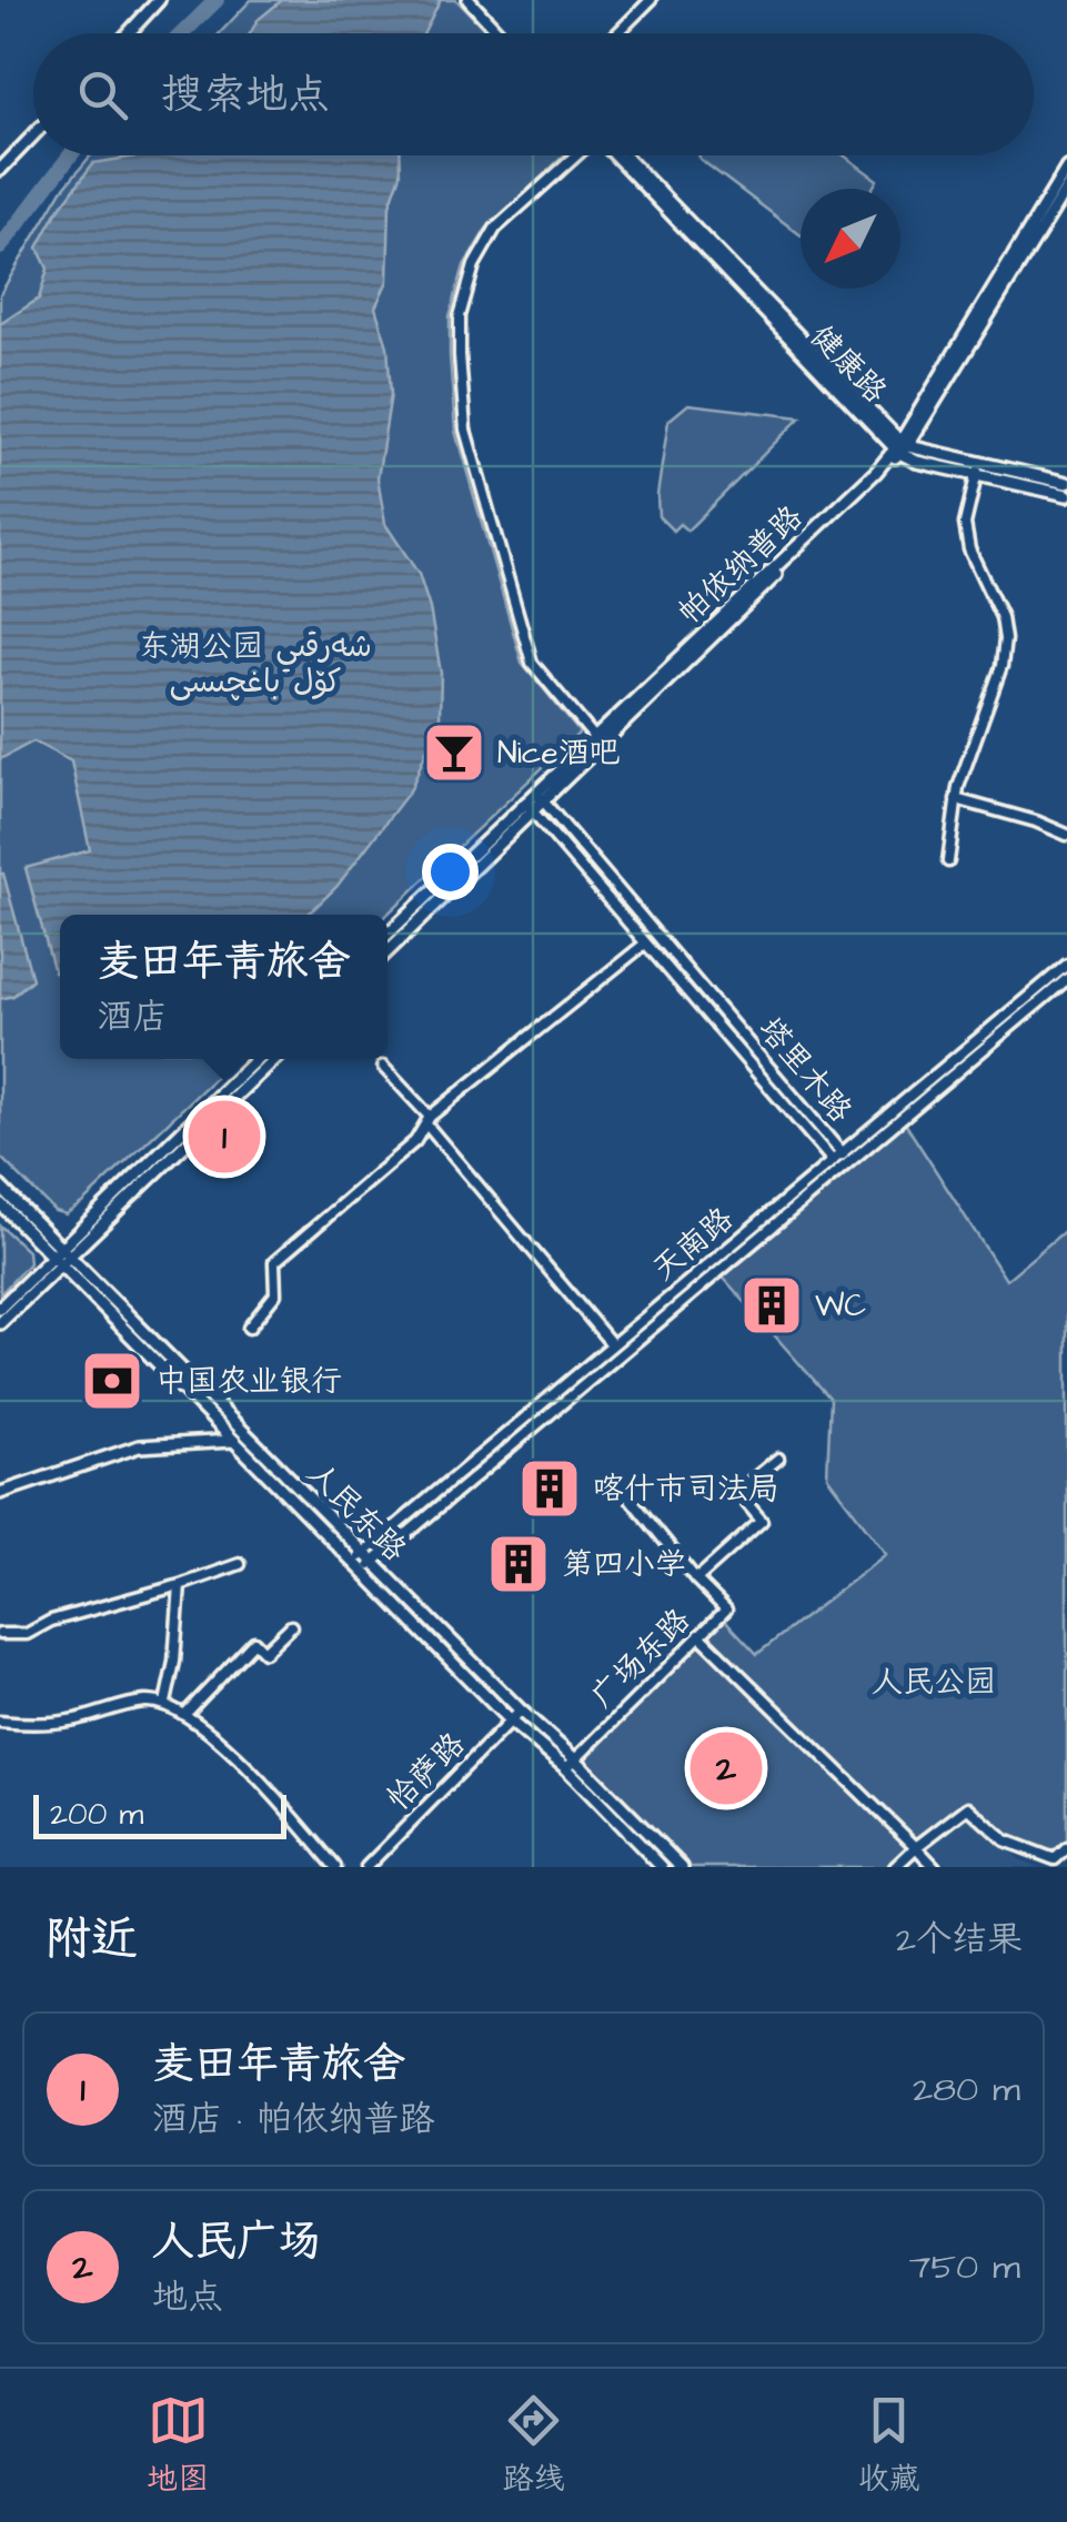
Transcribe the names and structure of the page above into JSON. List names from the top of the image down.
{
  "streets": {
    "main road": ["健康路", "帕依纳普路", "人民东路"],
    "street": [
      "塔里木路",
      "天南路",
      "广场东路",
      "恰萨路"
    ]
  },
  "crossings": [
    ["健康路", "帕依纳普路"],
    ["帕依纳普路", "塔里木路"],
    ["塔里木路", "天南路"],
    ["天南路", "人民东路"],
    ["人民东路", "广场东路"],
    ["人民东路", "恰萨路"]
  ],
  "parks": ["东湖公园 شەرقىي كۆل باغچىسى", "人民公园"],
  "places": {
    "bar": ["Nice酒吧"],
    "building": ["WC", "喀什市司法局", "第四小学"],
    "bank": ["中国农业银行"]
  },
  "scale_bar": "200 m",
  "north": "bottom left",
  "page": {
    "search": "搜索地点",
    "popup": ["麦田年青旅舍", "酒店"],
    "pins": ["1", "2"],
    "scale": "200 m",
    "heading": ["附近", "2个结果"],
    "list": [
      {
        "mark": "1",
        "name": "麦田年青旅舍",
        "note": "酒店 · 帕依纳普路",
        "value": "280 m"
      },
      {
        "mark": "2",
        "name": "人民广场",
        "note": "地点",
        "value": "750 m"
      }
    ],
    "nav": ["地图", "路线", "收藏"]
  }
}
